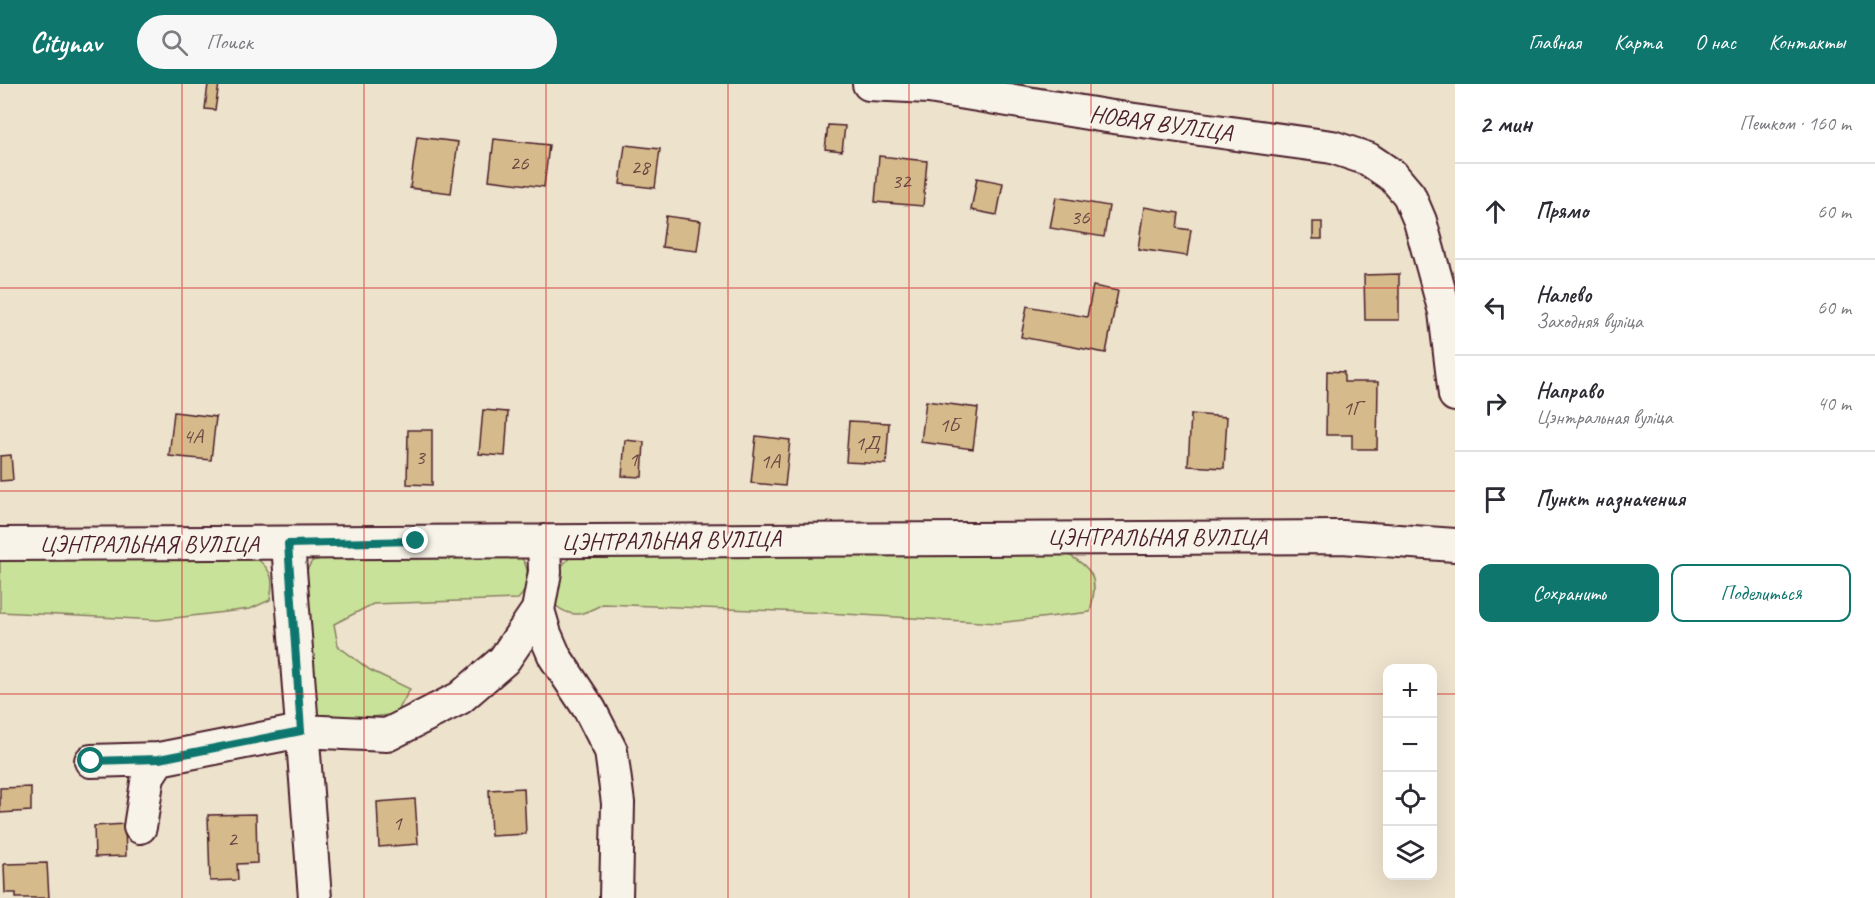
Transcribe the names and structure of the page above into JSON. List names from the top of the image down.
{
  "streets": {
    "street": ["НОВАЯ ВУЛІЦА", "ЦЭНТРАЛЬНАЯ ВУЛІЦА"]
  },
  "house_numbers": [
    "26",
    "28",
    "32",
    "36",
    "1Г",
    "1Б",
    "4А",
    "1Д",
    "3",
    "1",
    "1А",
    "1",
    "2"
  ],
  "page": {
    "header": "Citynav",
    "search": "Поиск",
    "nav": [
      "Главная",
      "Карта",
      "О нас",
      "Контакты"
    ],
    "heading": ["2 мин", "Пешком · 160 m"],
    "list": [
      ["Прямо", "60 m"],
      ["Налево", "Заходняя вуліца", "60 m"],
      ["Направо", "Цэнтральная вуліца", "40 m"],
      "Пункт назначения"
    ],
    "buttons": ["Сохранить", "Поделиться"],
    "map_buttons": ["+", "−"]
  }
}
